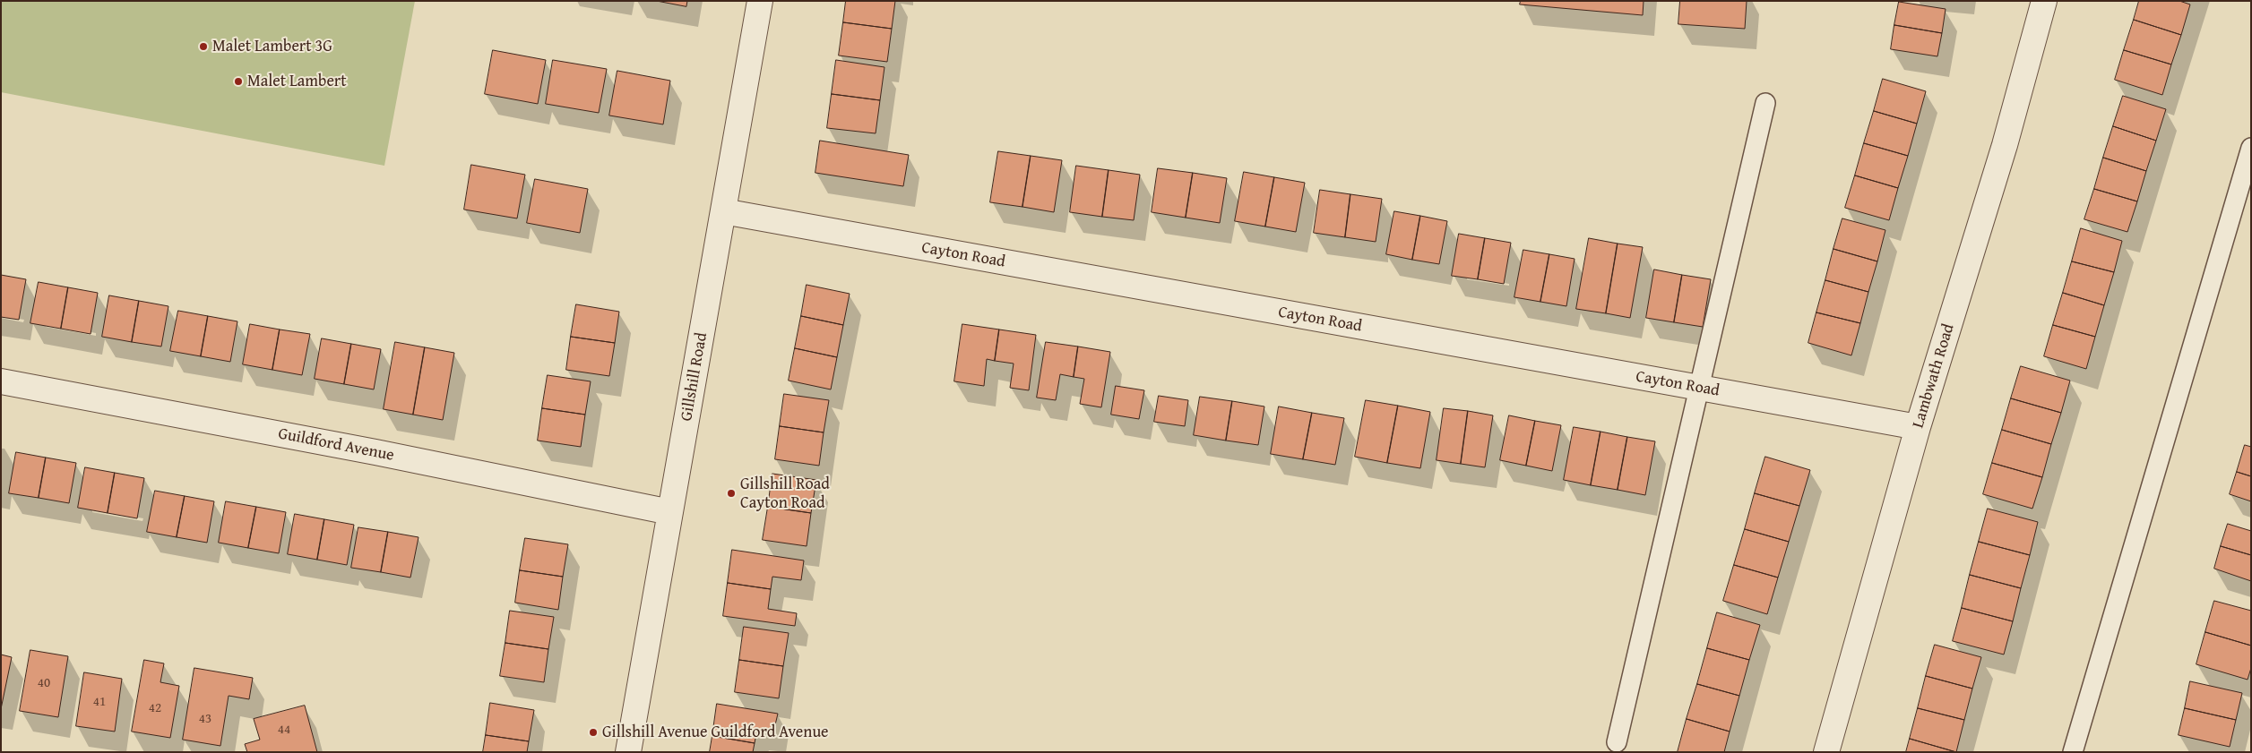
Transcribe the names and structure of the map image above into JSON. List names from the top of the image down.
{
  "streets": {
    "street": [
      "Cayton Road",
      "Lambwath Road",
      "Gillshill Road",
      "Guildford Avenue"
    ]
  },
  "crossings": [
    ["Cayton Road", "Lambwath Road"],
    ["Cayton Road", "Gillshill Road"],
    ["Gillshill Road", "Guildford Avenue"]
  ],
  "places": [
    "Malet Lambert 3G",
    "Malet Lambert",
    "Gillshill Road Cayton Road",
    "Gillshill Avenue Guildford Avenue"
  ],
  "house_numbers": [
    "40",
    "41",
    "42",
    "43",
    "44"
  ]
}
